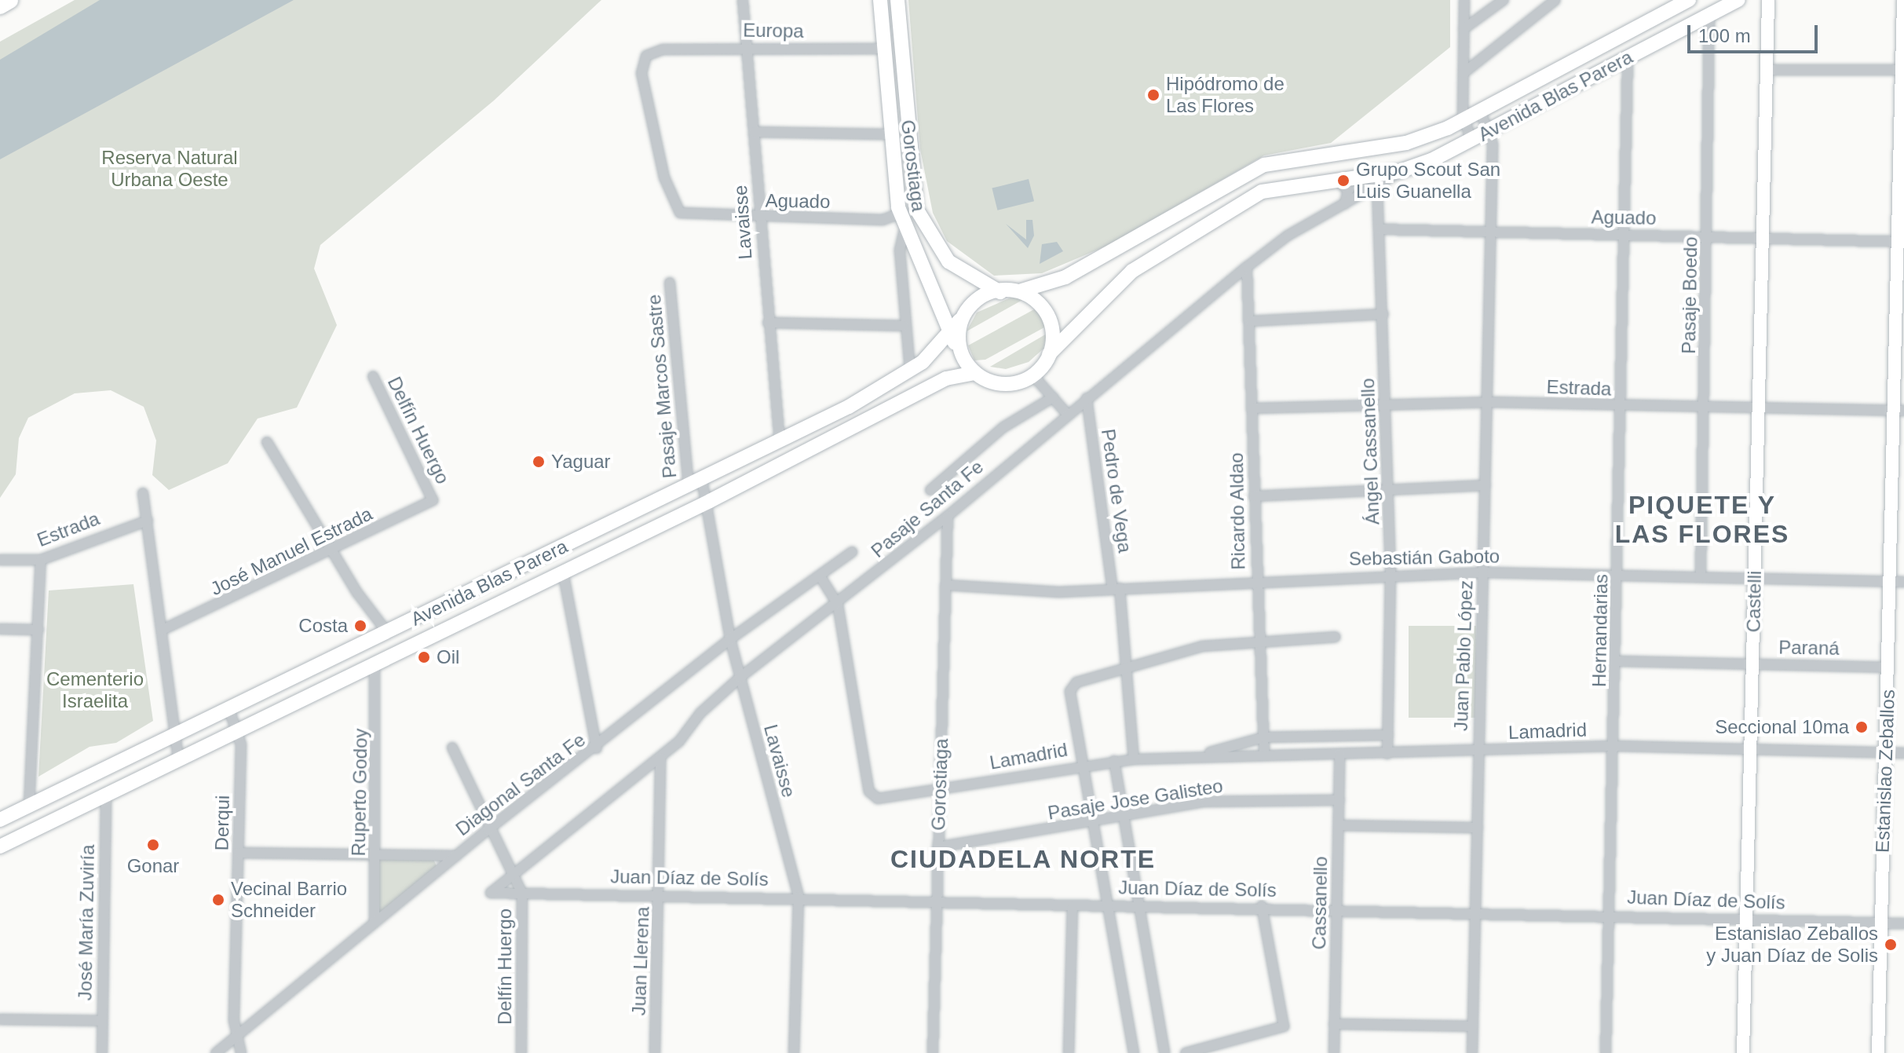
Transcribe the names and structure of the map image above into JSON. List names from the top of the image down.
{
  "streets": {
    "main road": [
      "Avenida Blas Parera",
      "Gorostiaga",
      "Castelli",
      "Estanislao Zeballos"
    ],
    "street": [
      "Europa",
      "Aguado",
      "Lavaisse",
      "Pasaje Boedo",
      "Pasaje Marcos Sastre",
      "Estrada",
      "Delfín Huergo",
      "Ángel Cassanello",
      "Pedro de Vega",
      "Pasaje Santa Fe",
      "Ricardo Aldao",
      "José Manuel Estrada",
      "Sebastián Gaboto",
      "Hernandarias",
      "Paraná",
      "Juan Pablo López",
      "Lamadrid",
      "Diagonal Santa Fe",
      "Ruperto Godoy",
      "Pasaje Jose Galisteo",
      "Derqui",
      "Juan Díaz de Solís",
      "Cassanello",
      "José María Zuviría",
      "Juan Llerena"
    ]
  },
  "crossings": [
    ["Europa", "Gorostiaga"],
    ["Europa", "Aguado"],
    ["Europa", "Lavaisse"],
    ["Avenida Blas Parera", "Gorostiaga"],
    ["Avenida Blas Parera", "Lavaisse"],
    ["Avenida Blas Parera", "Pasaje Boedo"],
    ["Avenida Blas Parera", "Pasaje Marcos Sastre"],
    ["Avenida Blas Parera", "Pasaje Santa Fe"],
    ["Avenida Blas Parera", "Hernandarias"],
    ["Avenida Blas Parera", "Juan Pablo López"],
    ["Avenida Blas Parera", "Ruperto Godoy"],
    ["Avenida Blas Parera", "Derqui"],
    ["Avenida Blas Parera", "José María Zuviría"],
    ["Gorostiaga", "Aguado"],
    ["Gorostiaga", "Pasaje Santa Fe"],
    ["Gorostiaga", "Sebastián Gaboto"],
    ["Gorostiaga", "Lamadrid"],
    ["Gorostiaga", "Pasaje Jose Galisteo"],
    ["Gorostiaga", "Juan Díaz de Solís"],
    ["Aguado", "Lavaisse"],
    ["Aguado", "Pasaje Boedo"],
    ["Aguado", "Ángel Cassanello"],
    ["Aguado", "Castelli"],
    ["Aguado", "Hernandarias"],
    ["Aguado", "Juan Pablo López"],
    ["Aguado", "Estanislao Zeballos"],
    ["Lavaisse", "Pasaje Marcos Sastre"],
    ["Lavaisse", "Pasaje Santa Fe"],
    ["Lavaisse", "Diagonal Santa Fe"],
    ["Lavaisse", "Juan Díaz de Solís"],
    ["Pasaje Boedo", "Estrada"],
    ["Pasaje Boedo", "Sebastián Gaboto"],
    ["Estrada", "Ángel Cassanello"],
    ["Estrada", "Ricardo Aldao"],
    ["Estrada", "Castelli"],
    ["Estrada", "Hernandarias"],
    ["Estrada", "Juan Pablo López"],
    ["Estrada", "Estanislao Zeballos"],
    ["Delfín Huergo", "Pasaje Santa Fe"],
    ["Delfín Huergo", "José Manuel Estrada"],
    ["Delfín Huergo", "Diagonal Santa Fe"],
    ["Delfín Huergo", "Juan Díaz de Solís"],
    ["Ángel Cassanello", "Pasaje Santa Fe"],
    ["Ángel Cassanello", "Sebastián Gaboto"],
    ["Ángel Cassanello", "Lamadrid"],
    ["Pedro de Vega", "Pasaje Santa Fe"],
    ["Pedro de Vega", "Sebastián Gaboto"],
    ["Pedro de Vega", "Lamadrid"],
    ["Pasaje Santa Fe", "Ricardo Aldao"],
    ["Pasaje Santa Fe", "Lamadrid"],
    ["Pasaje Santa Fe", "Juan Díaz de Solís"],
    ["Pasaje Santa Fe", "Juan Llerena"],
    ["Ricardo Aldao", "Sebastián Gaboto"],
    ["Ricardo Aldao", "Lamadrid"],
    ["Sebastián Gaboto", "Castelli"],
    ["Sebastián Gaboto", "Hernandarias"],
    ["Sebastián Gaboto", "Juan Pablo López"],
    ["Sebastián Gaboto", "Estanislao Zeballos"],
    ["Castelli", "Paraná"],
    ["Castelli", "Lamadrid"],
    ["Castelli", "Juan Díaz de Solís"],
    ["Hernandarias", "Paraná"],
    ["Hernandarias", "Lamadrid"],
    ["Hernandarias", "Juan Díaz de Solís"],
    ["Paraná", "Estanislao Zeballos"],
    ["Juan Pablo López", "Lamadrid"],
    ["Juan Pablo López", "Juan Díaz de Solís"],
    ["Lamadrid", "Estanislao Zeballos"],
    ["Lamadrid", "Cassanello"],
    ["Estanislao Zeballos", "Juan Díaz de Solís"],
    ["Diagonal Santa Fe", "Ruperto Godoy"],
    ["Diagonal Santa Fe", "Derqui"],
    ["Pasaje Jose Galisteo", "Cassanello"],
    ["Juan Díaz de Solís", "Cassanello"],
    ["Juan Díaz de Solís", "Juan Llerena"]
  ],
  "districts": ["PIQUETE Y LAS FLORES", "CIUDADELA NORTE"],
  "parks": ["Reserva Natural Urbana Oeste", "Cementerio Israelita"],
  "places": [
    "Hipódromo de Las Flores",
    "Grupo Scout San Luis Guanella",
    "Yaguar",
    "Costa",
    "Oil",
    "Seccional 10ma",
    "Gonar",
    "Vecinal Barrio Schneider",
    "Estanislao Zeballos y Juan Díaz de Solis"
  ],
  "scale_bar": "100 m"
}
